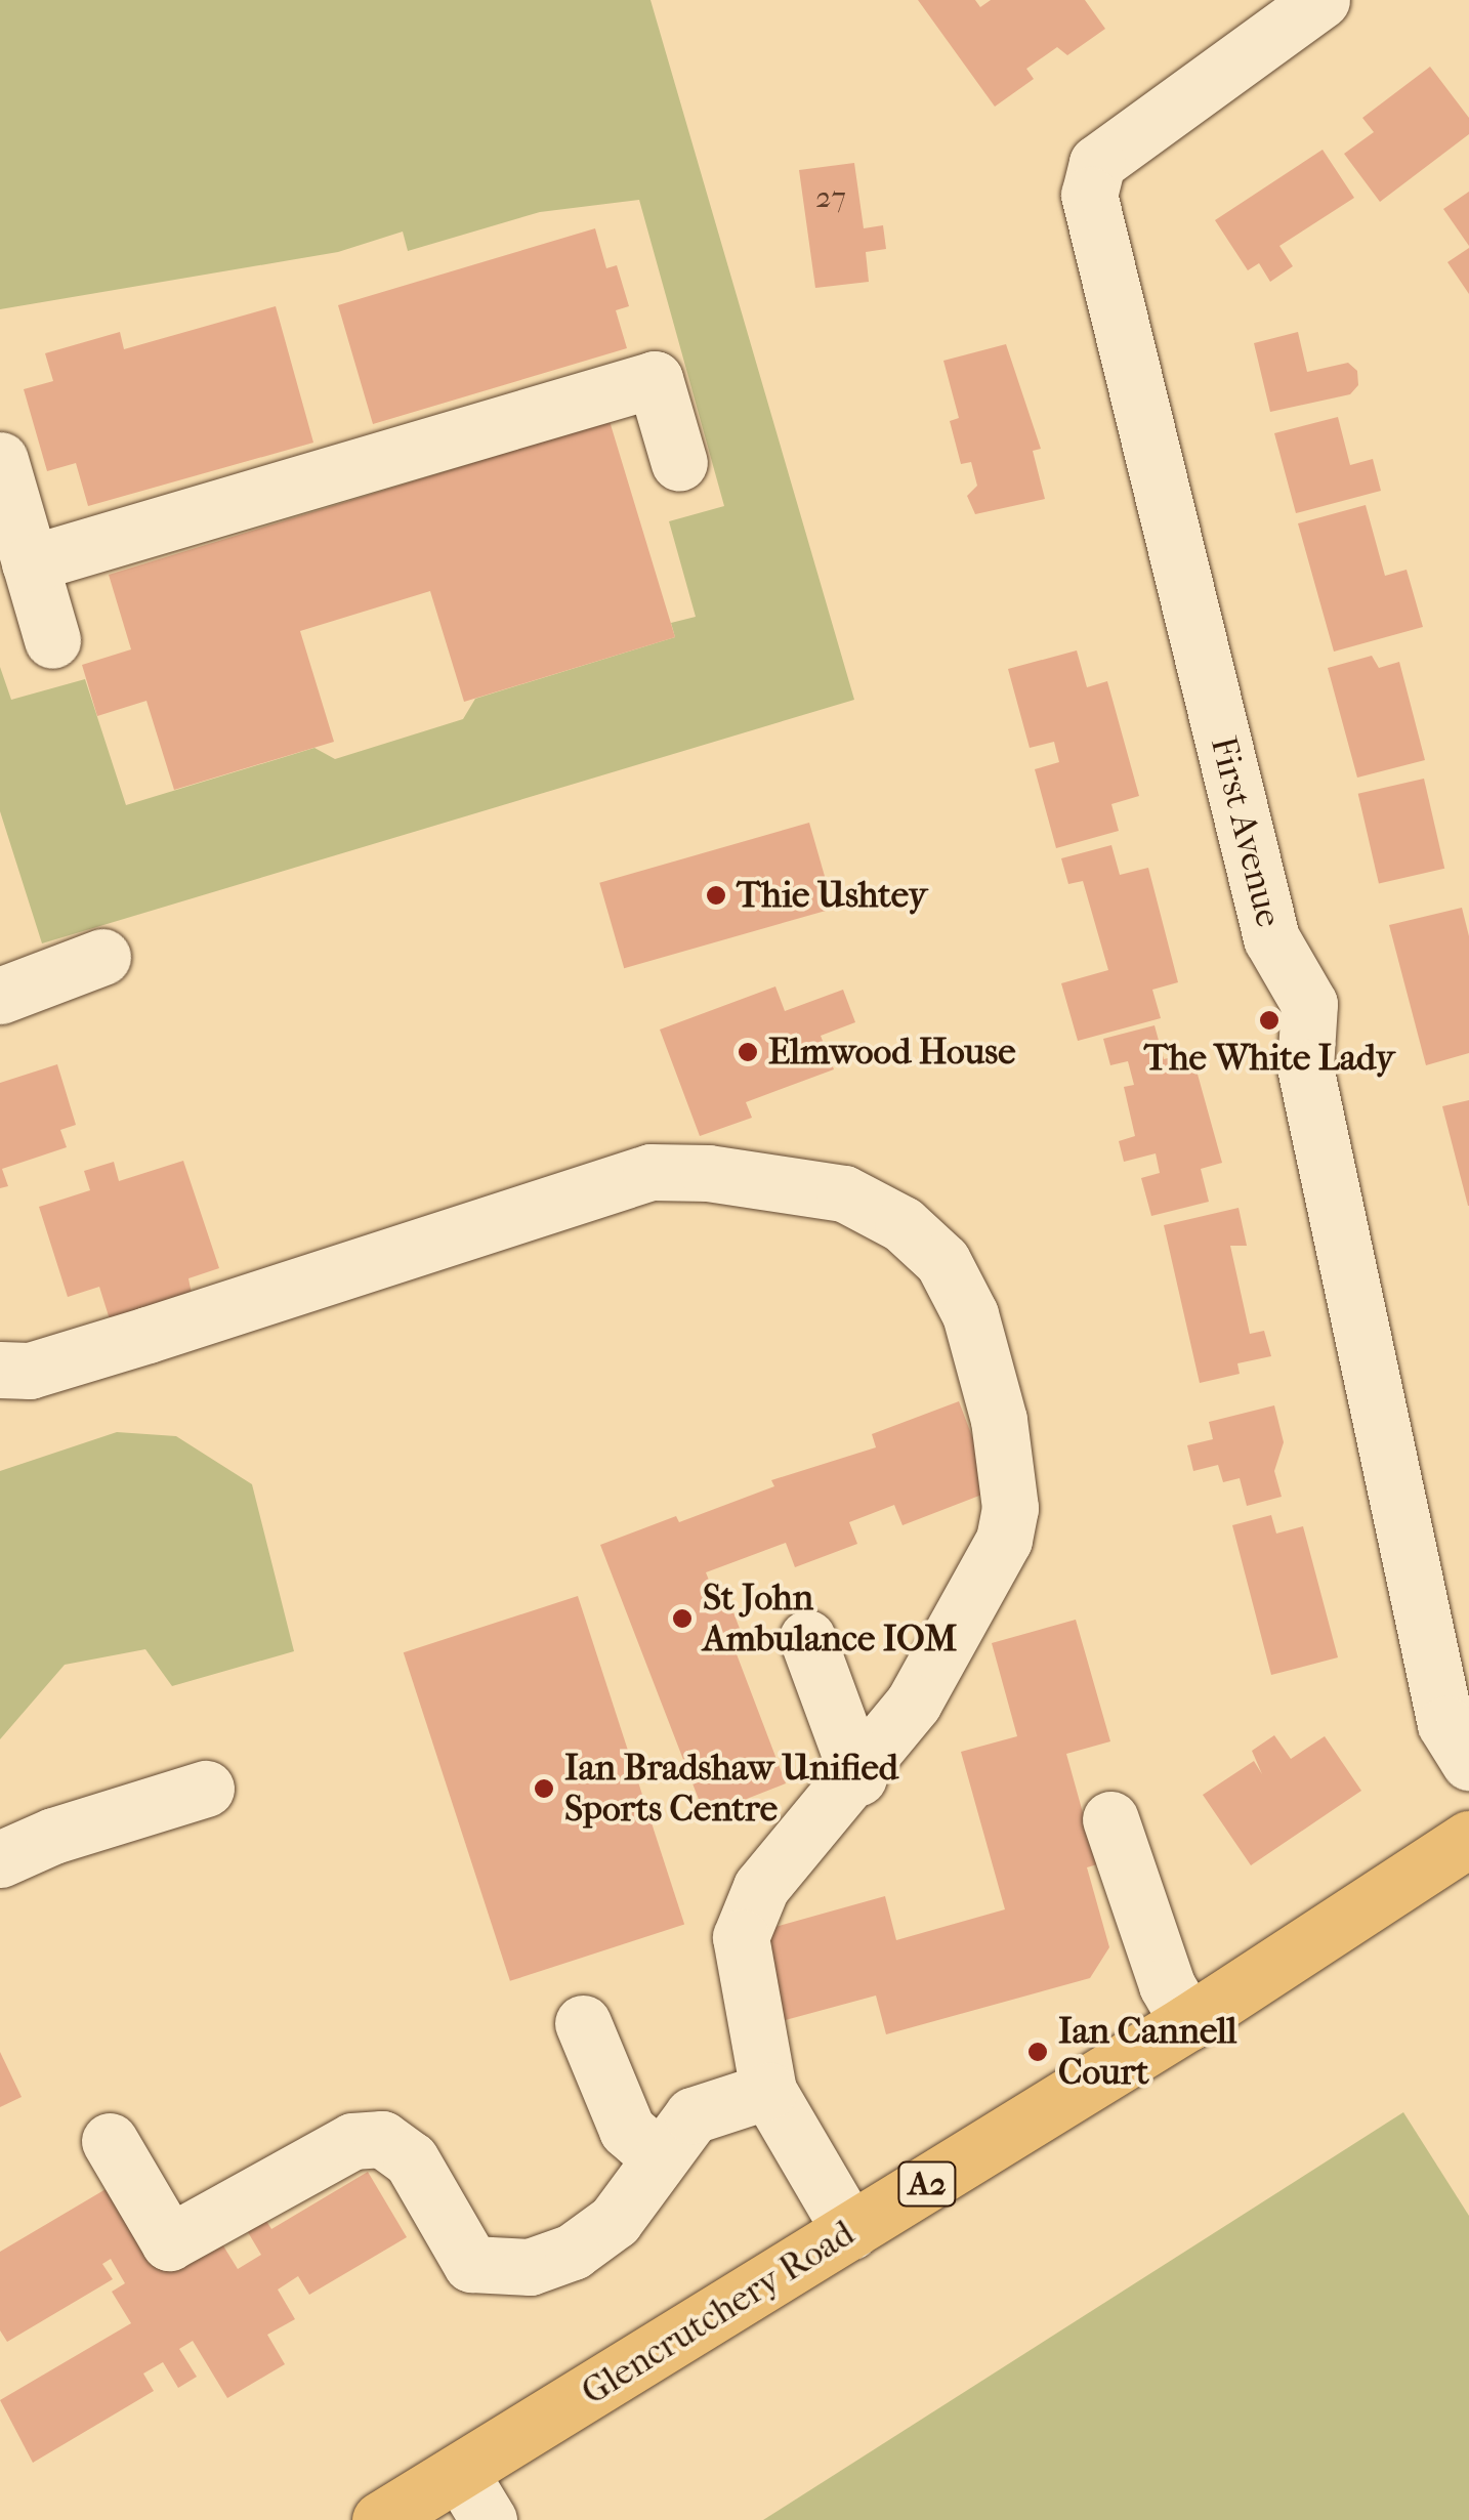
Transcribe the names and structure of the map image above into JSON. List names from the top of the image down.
{
  "streets": {
    "highway": ["A2", "Glencrutchery Road"],
    "street": ["First Avenue"]
  },
  "places": [
    "Thie Ushtey",
    "The White Lady",
    "Elmwood House",
    "St John Ambulance IOM",
    "Ian Bradshaw Unified Sports Centre",
    "Ian Cannell Court"
  ],
  "house_numbers": ["27"]
}
